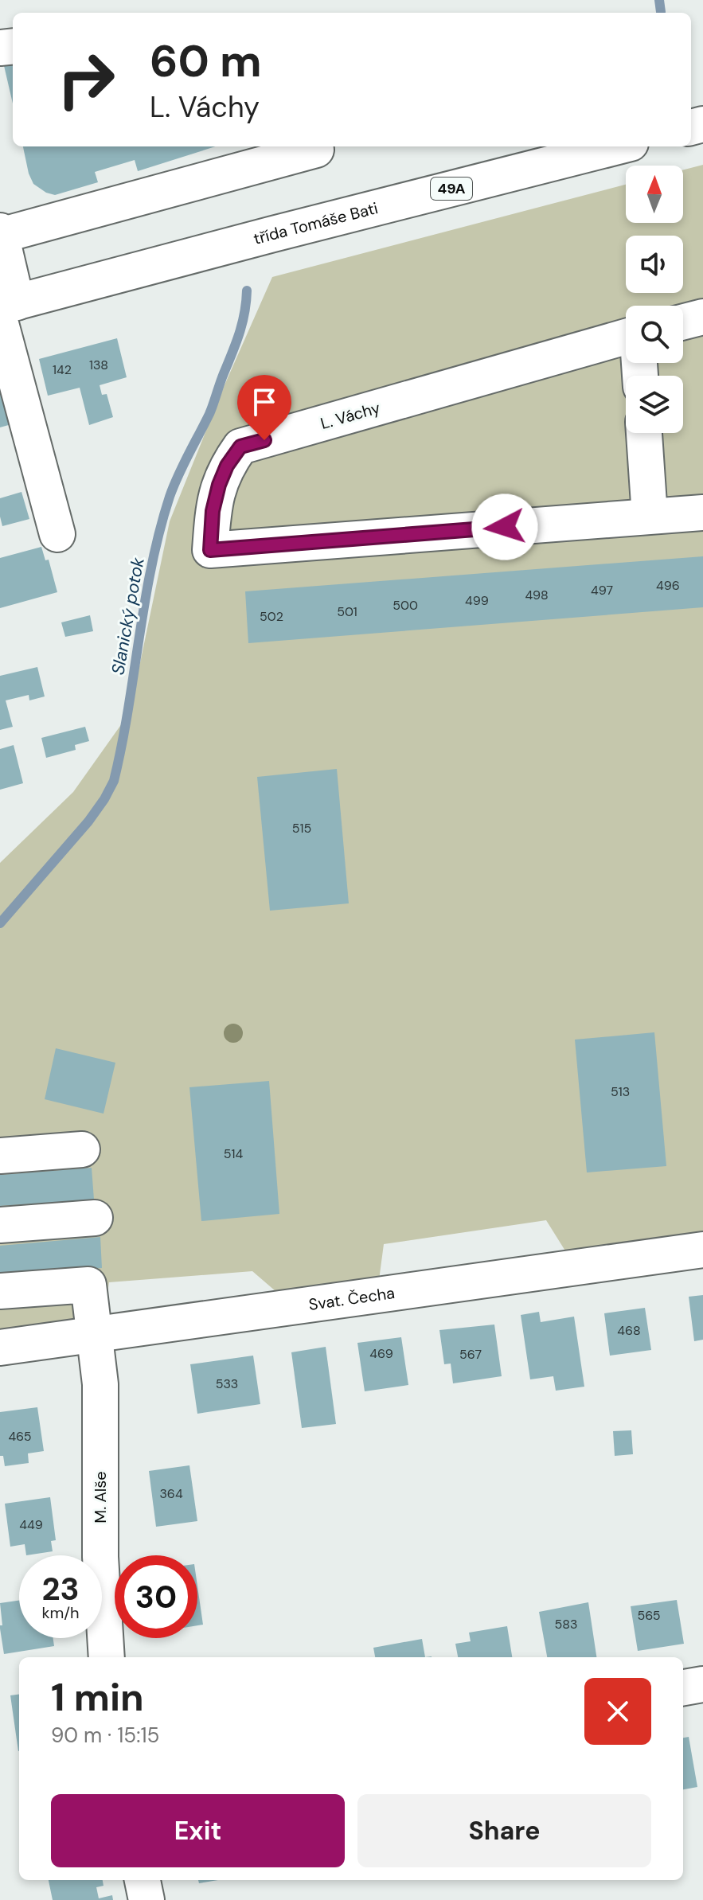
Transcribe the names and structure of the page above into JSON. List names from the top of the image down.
{
  "streets": {
    "street": [
      "49A",
      "třída Tomáše Bati",
      "L. Váchy",
      "Svat. Čecha",
      "M. Alše"
    ]
  },
  "crossings": [
    ["Svat. Čecha", "M. Alše"]
  ],
  "water": ["Slanický potok"],
  "house_numbers": [
    "138",
    "142",
    "496",
    "497",
    "498",
    "499",
    "500",
    "501",
    "502",
    "515",
    "513",
    "514",
    "468",
    "469",
    "567",
    "533",
    "465",
    "364",
    "449",
    "565",
    "583"
  ],
  "north": "top",
  "page": {
    "turn": ["60 m", "L. Váchy"],
    "speed": "23 km/h",
    "limit": "30",
    "heading": ["1 min", "90 m · 15:15"],
    "buttons": ["Exit", "Share"]
  }
}
